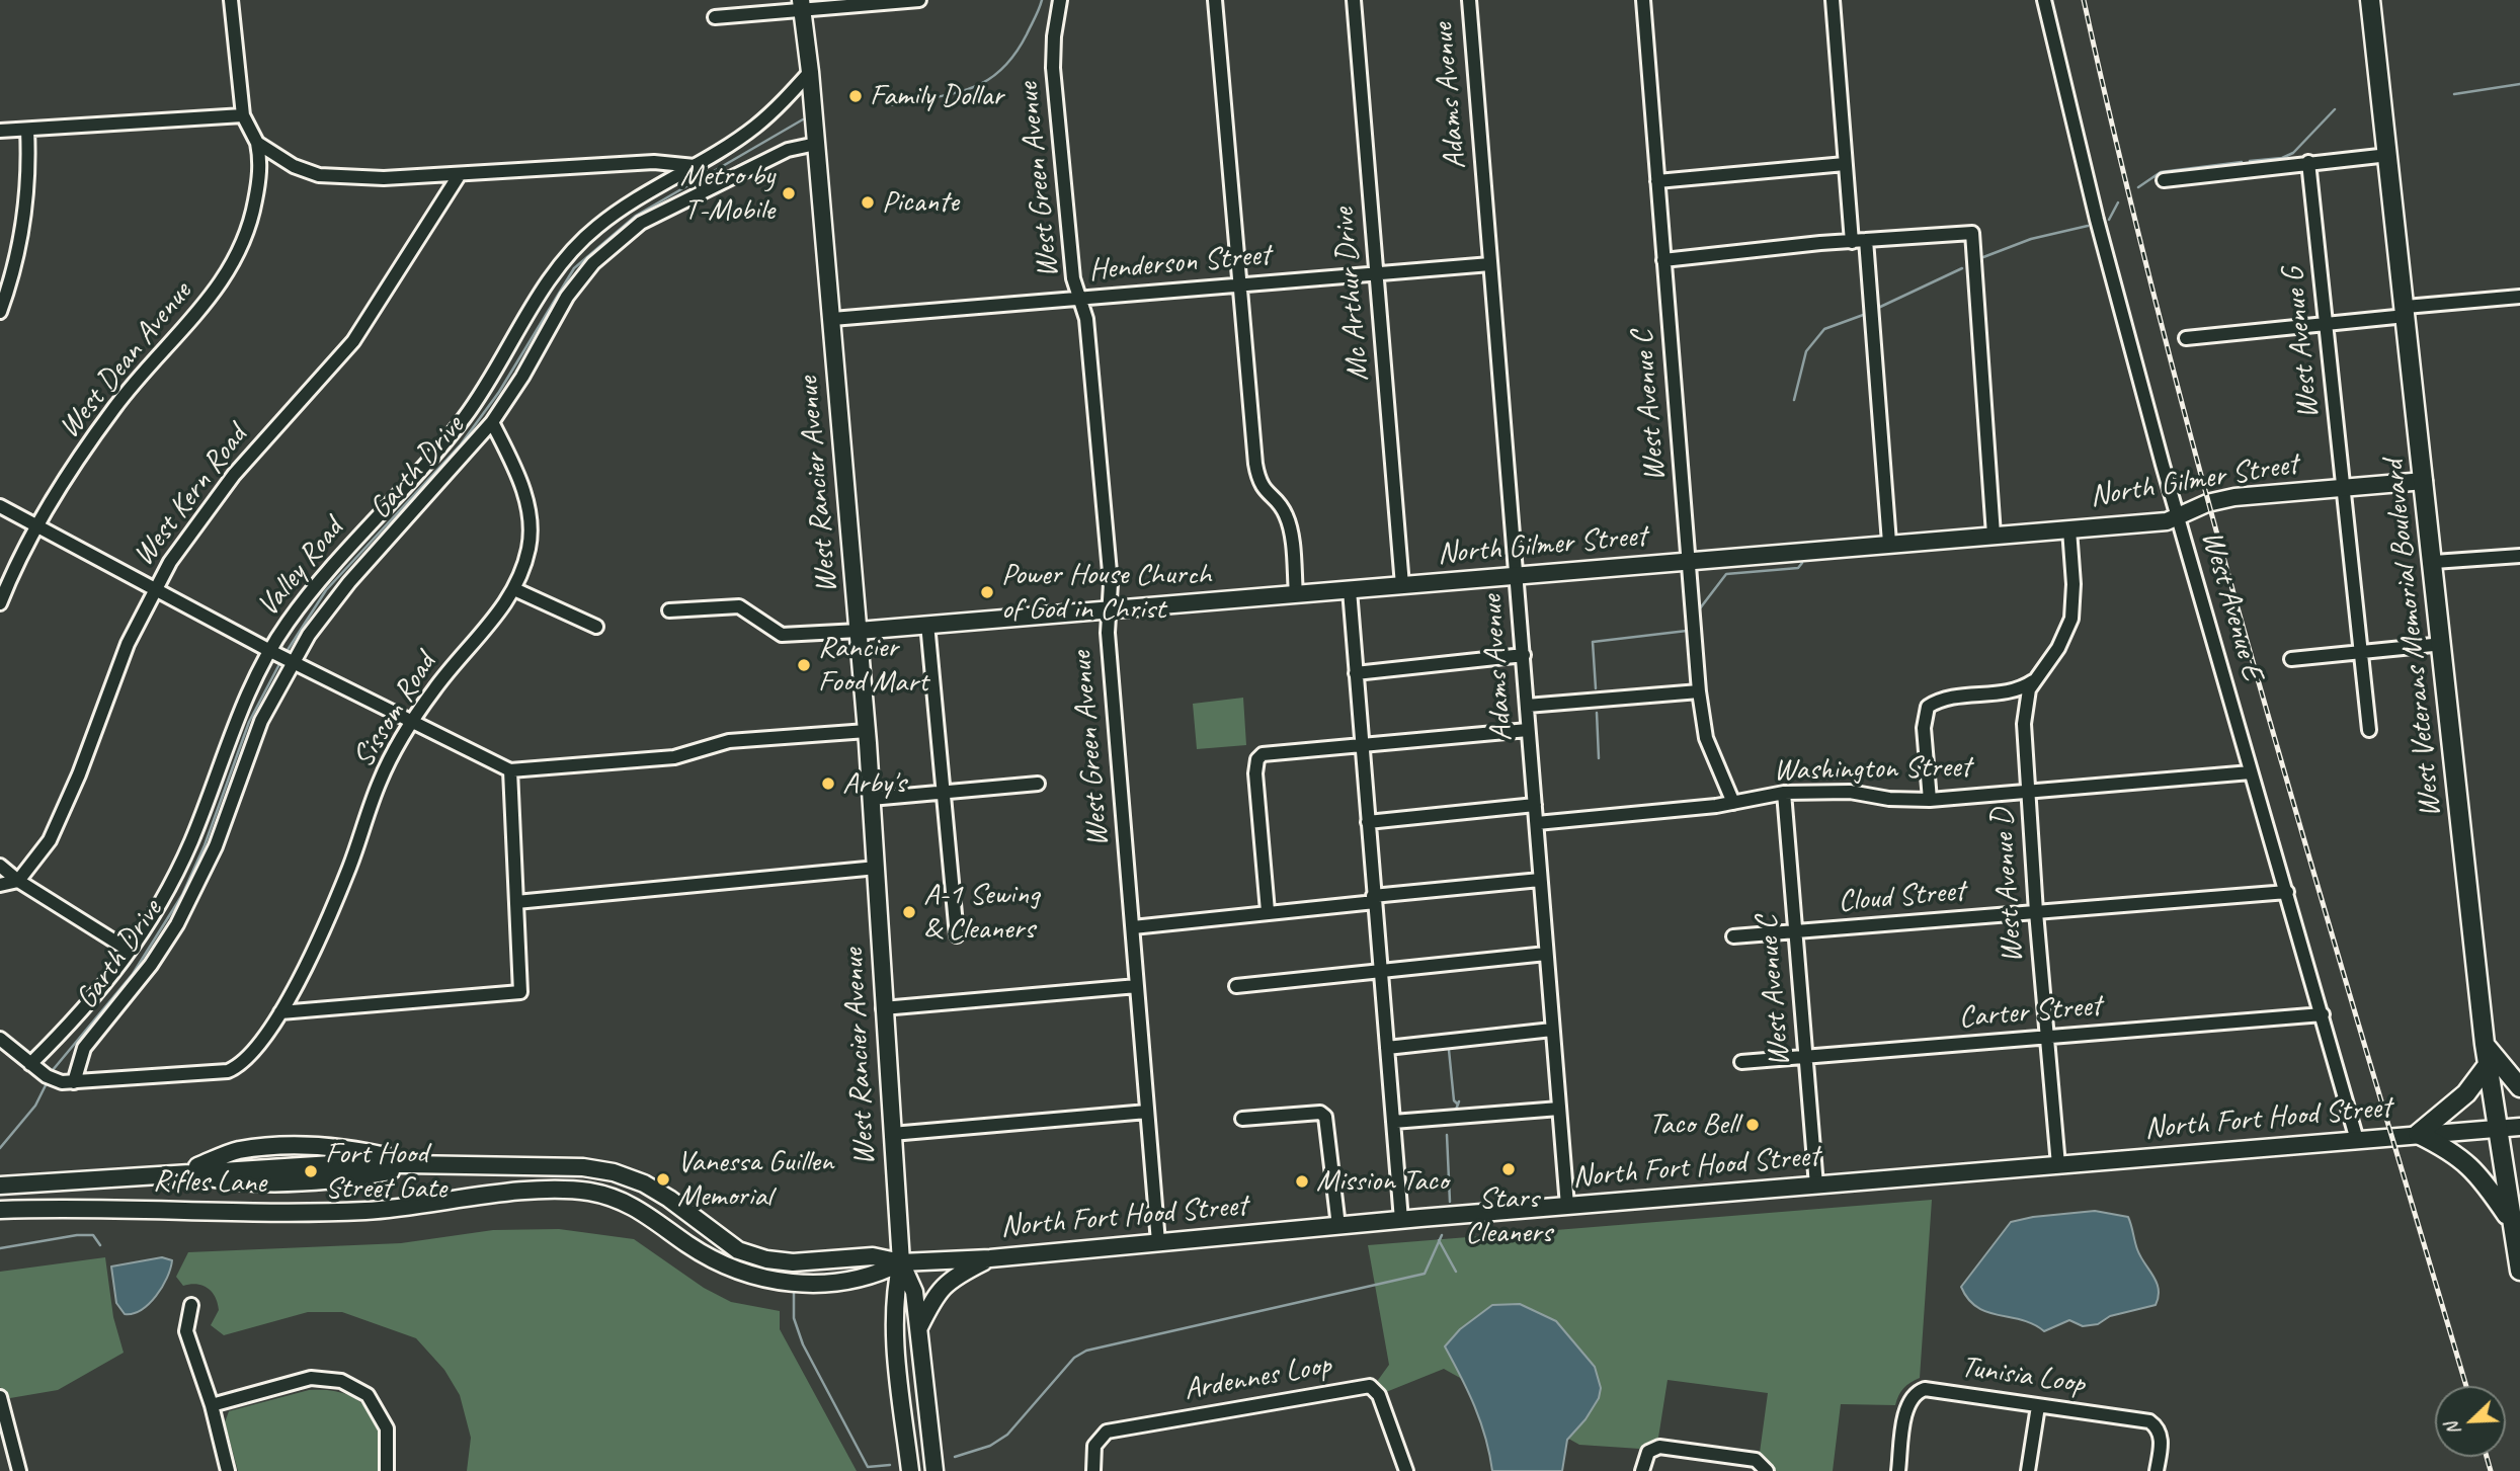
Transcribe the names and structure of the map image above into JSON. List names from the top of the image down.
{
  "streets": {
    "main road": ["West Veterans Memorial Boulevard"],
    "street": [
      "Adams Avenue",
      "West Green Avenue",
      "Henderson Street",
      "Mc Arthur Drive",
      "West Avenue G",
      "West Dean Avenue",
      "West Avenue C",
      "Garth Drive",
      "North Gilmer Street",
      "West Rancier Avenue",
      "West Kern Road",
      "Valley Road",
      "West Avenue E",
      "Sissom Road",
      "Washington Street",
      "West Avenue D",
      "Cloud Street",
      "Carter Street",
      "North Fort Hood Street",
      "Rifles Lane",
      "Tunisia Loop",
      "Ardennes Loop"
    ]
  },
  "crossings": [
    ["Adams Avenue", "Henderson Street"],
    ["Adams Avenue", "North Gilmer Street"],
    ["Adams Avenue", "Washington Street"],
    ["Adams Avenue", "North Fort Hood Street"],
    ["West Green Avenue", "Henderson Street"],
    ["West Green Avenue", "North Gilmer Street"],
    ["West Green Avenue", "North Fort Hood Street"],
    ["Henderson Street", "Mc Arthur Drive"],
    ["Henderson Street", "West Rancier Avenue"],
    ["Mc Arthur Drive", "North Gilmer Street"],
    ["West Avenue G", "North Gilmer Street"],
    ["West Avenue C", "North Gilmer Street"],
    ["West Avenue C", "Washington Street"],
    ["West Avenue C", "Cloud Street"],
    ["West Avenue C", "Carter Street"],
    ["West Avenue C", "North Fort Hood Street"],
    ["Garth Drive", "West Rancier Avenue"],
    ["Garth Drive", "Sissom Road"],
    ["North Gilmer Street", "West Rancier Avenue"],
    ["North Gilmer Street", "West Avenue E"],
    ["North Gilmer Street", "West Veterans Memorial Boulevard"],
    ["North Gilmer Street", "West Avenue D"],
    ["West Rancier Avenue", "North Fort Hood Street"],
    ["West Avenue E", "Washington Street"],
    ["West Avenue E", "Cloud Street"],
    ["West Avenue E", "Carter Street"],
    ["West Avenue E", "North Fort Hood Street"],
    ["West Veterans Memorial Boulevard", "North Fort Hood Street"],
    ["Washington Street", "West Avenue D"],
    ["West Avenue D", "Cloud Street"],
    ["West Avenue D", "Carter Street"],
    ["West Avenue D", "North Fort Hood Street"],
    ["North Fort Hood Street", "Rifles Lane"]
  ],
  "places": [
    "Family Dollar",
    "Metro by T-Mobile",
    "Picante",
    "Power House Church of God in Christ",
    "Rancier Food Mart",
    "Arby's",
    "A-1 Sewing & Cleaners",
    "Taco Bell",
    "Stars Cleaners",
    "Fort Hood Street Gate",
    "Vanessa Guillen Memorial",
    "Mission Taco"
  ],
  "north": "bottom left"
}
